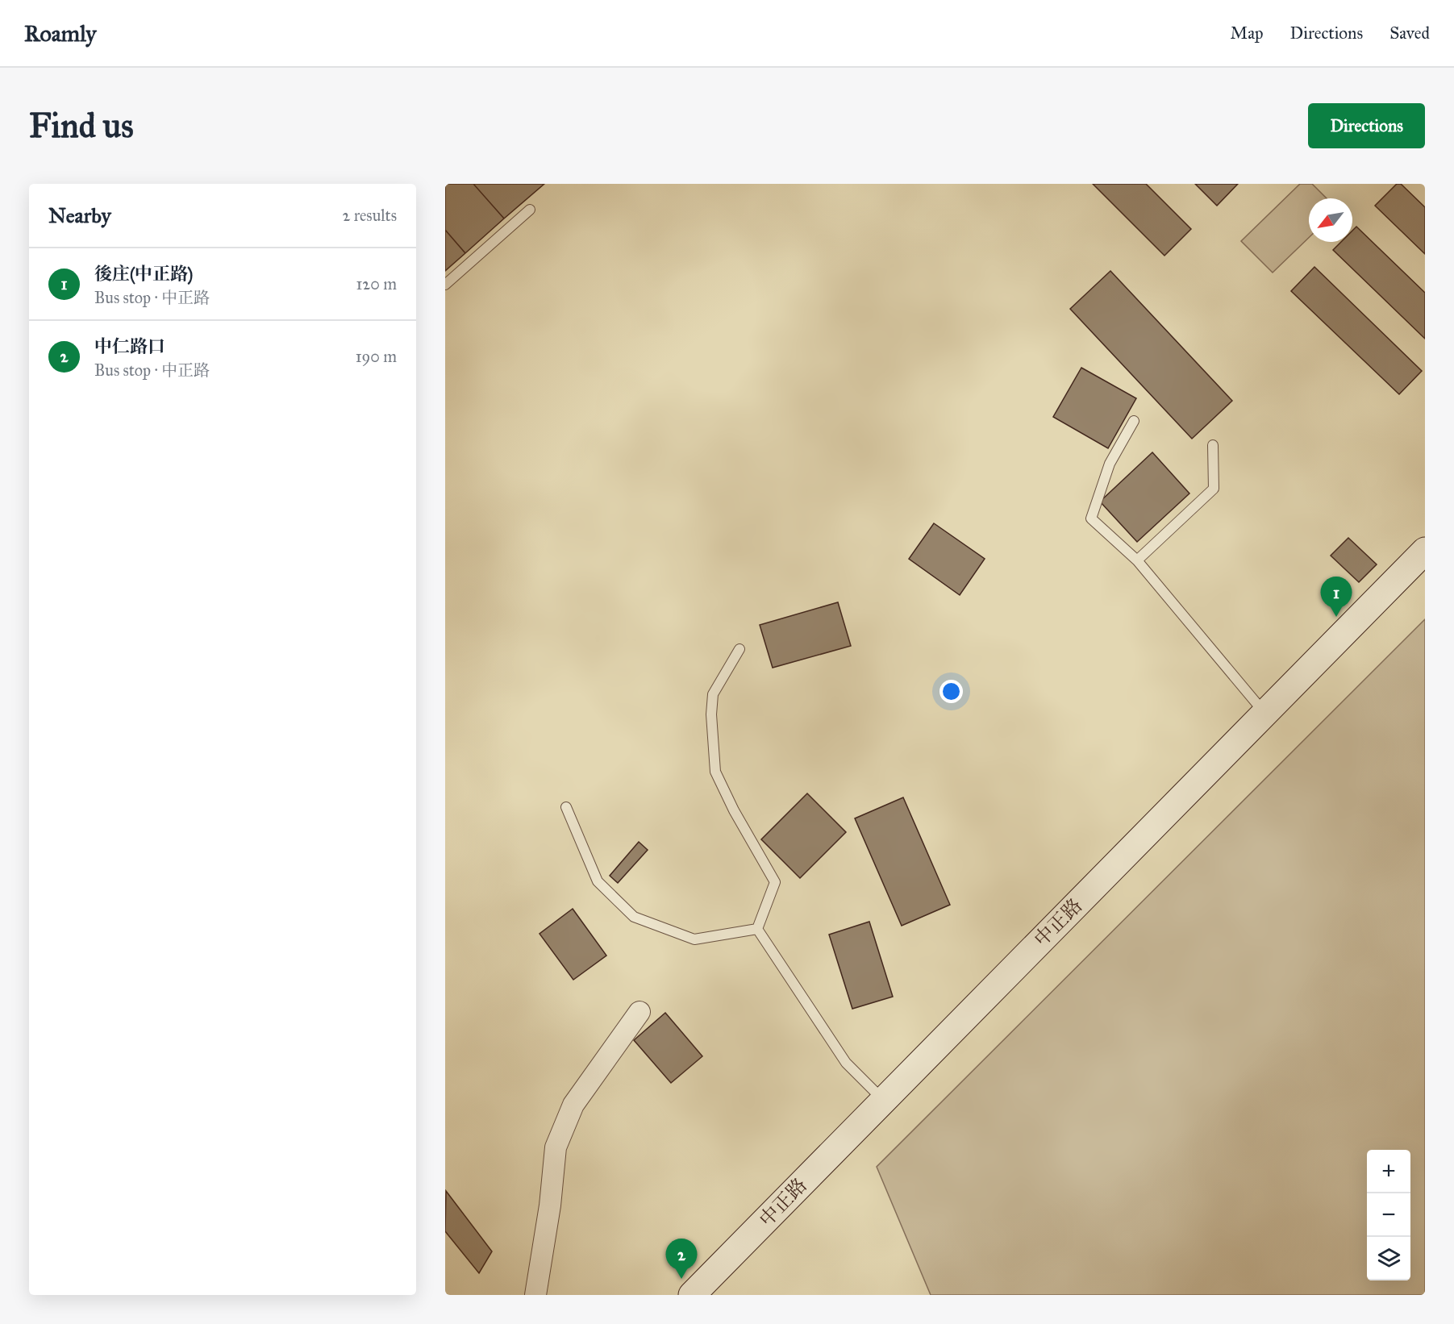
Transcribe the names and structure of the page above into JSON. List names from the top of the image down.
{
  "streets": {
    "main road": ["中正路"]
  },
  "north": "bottom left",
  "page": {
    "header": "Roamly",
    "nav": ["Map", "Directions", "Saved"],
    "buttons": "Directions",
    "title": "Find us",
    "heading": ["Nearby", "2 results"],
    "list": [
      {
        "mark": "1",
        "name": "後庄(中正路)",
        "note": "Bus stop · 中正路",
        "value": "120 m"
      },
      {
        "mark": "2",
        "name": "中仁路口",
        "note": "Bus stop · 中正路",
        "value": "190 m"
      }
    ],
    "pins": ["1", "2"],
    "map_buttons": ["+", "−"]
  }
}
